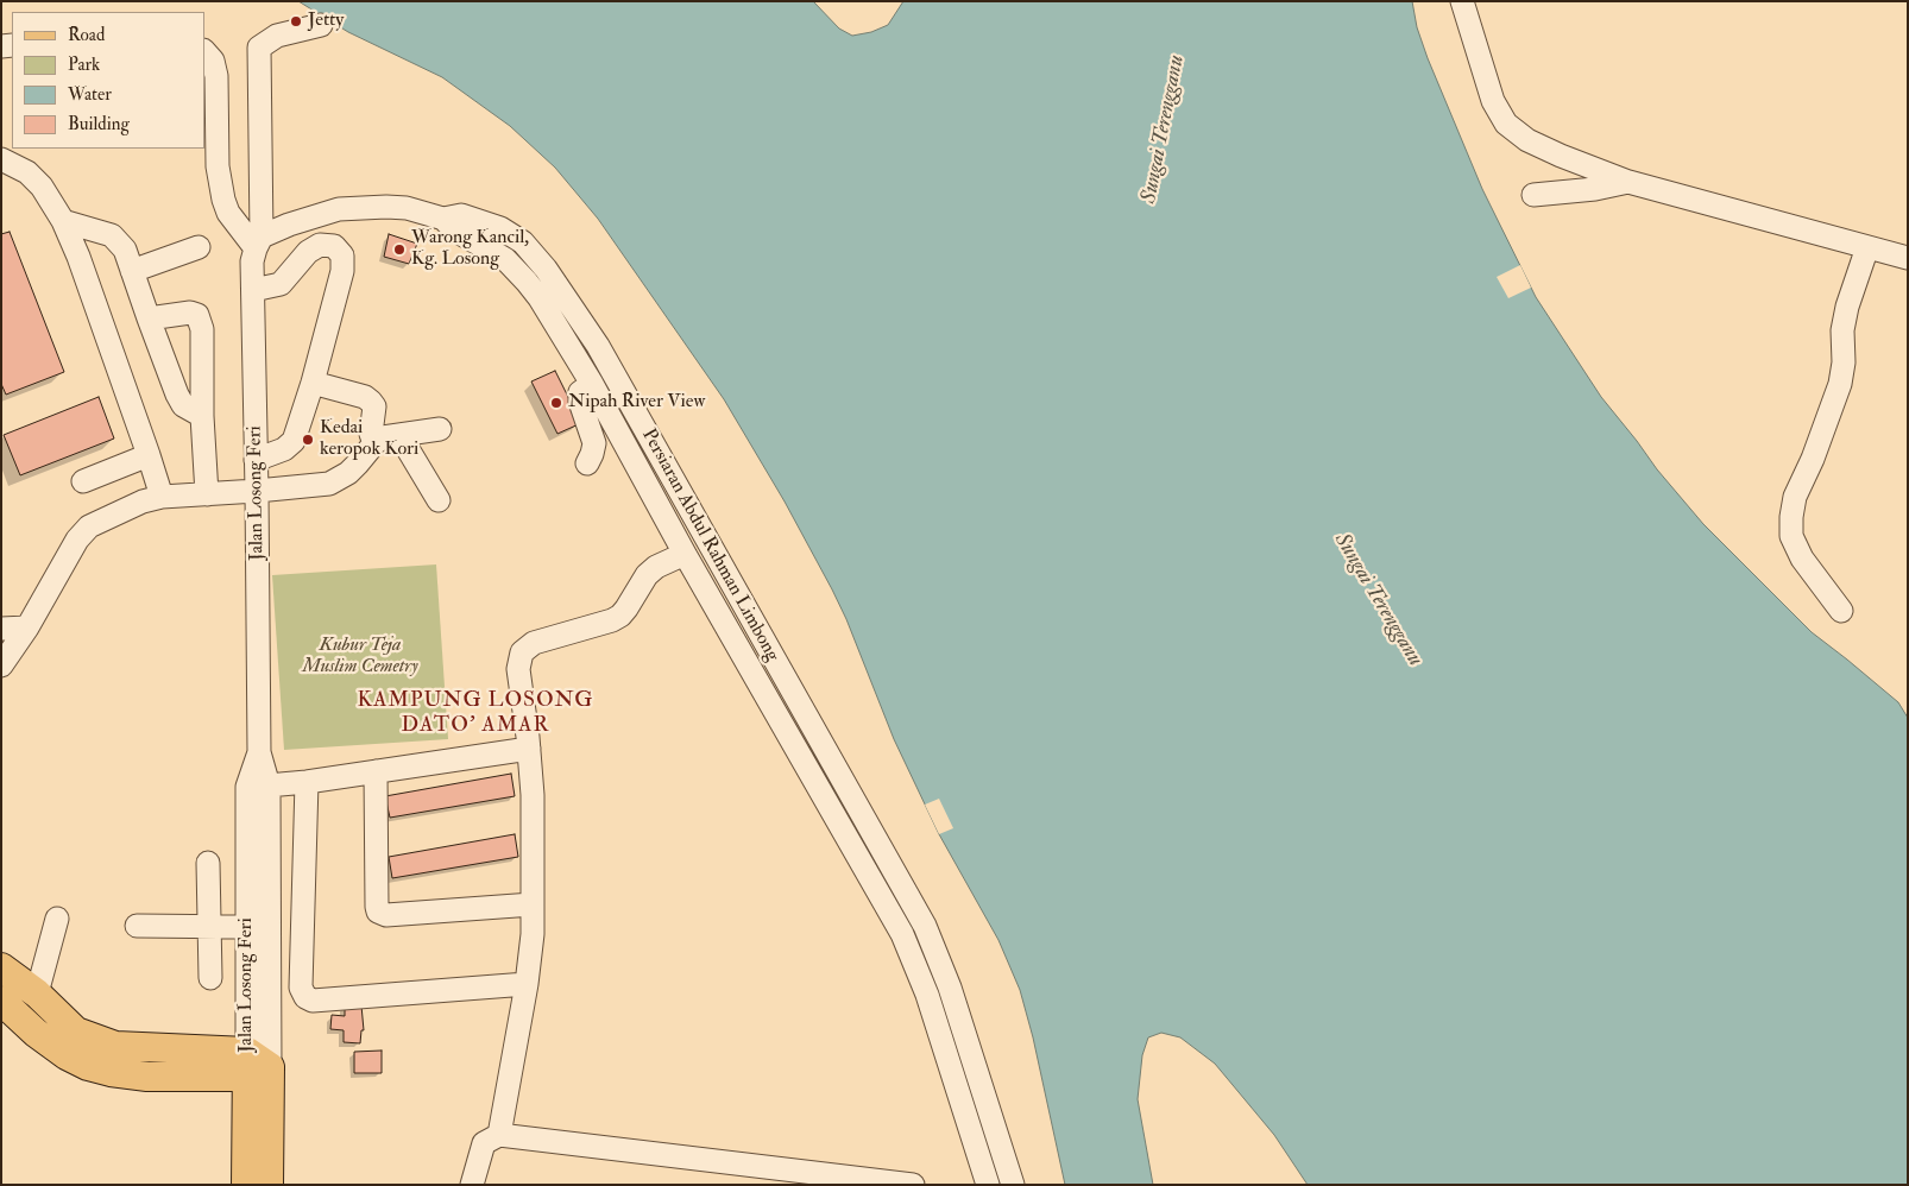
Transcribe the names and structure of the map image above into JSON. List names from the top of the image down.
{
  "streets": {
    "main road": ["Jalan Losong Feri"],
    "street": ["Persiaran Abdul Rahman Limbong"]
  },
  "districts": ["KAMPUNG LOSONG DATO' AMAR"],
  "water": ["Sungai Terengganu"],
  "parks": ["Kubur Teja Muslim Cemetry"],
  "places": [
    "Jetty",
    "Warong Kancil, Kg. Losong",
    "Nipah River View",
    "Kedai keropok Kori"
  ],
  "legend": [
    "Road",
    "Park",
    "Water",
    "Building"
  ]
}
